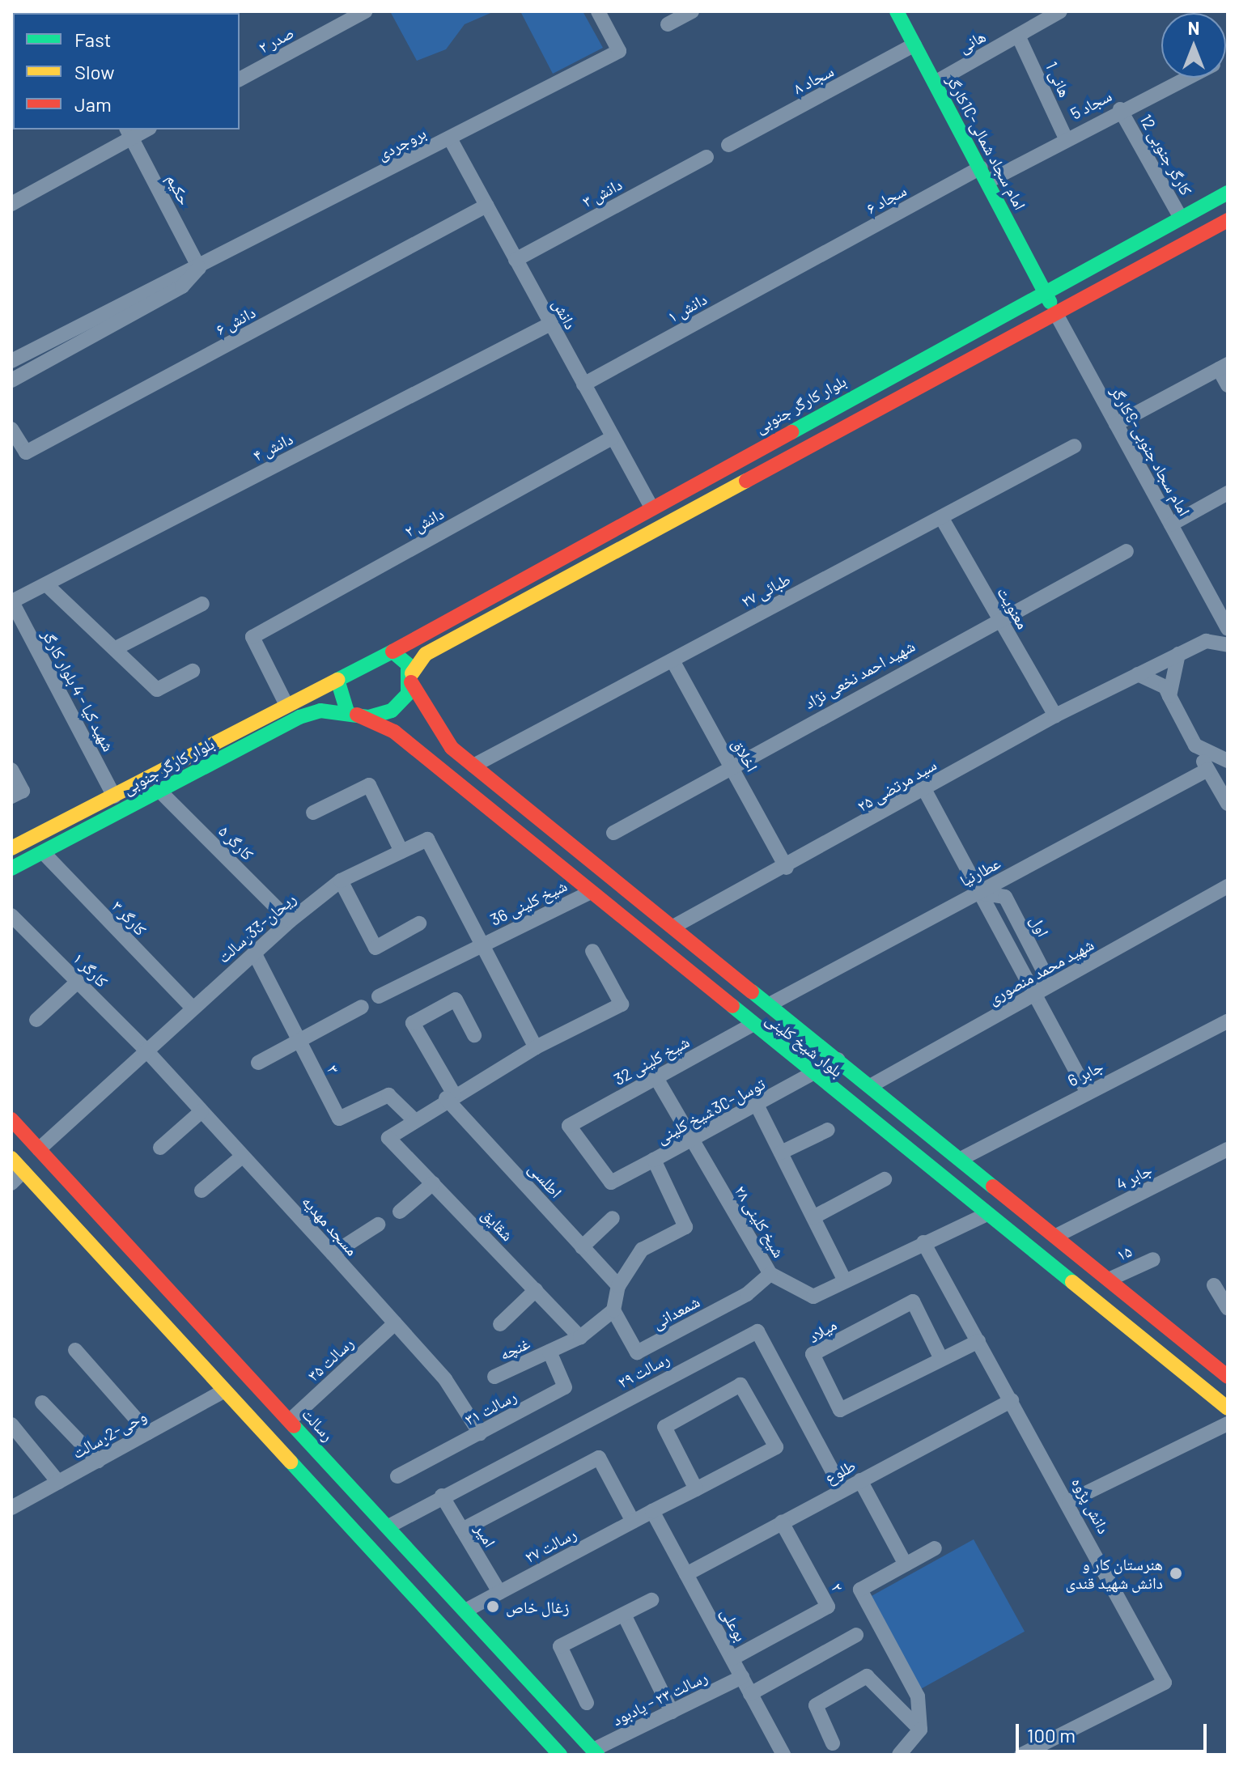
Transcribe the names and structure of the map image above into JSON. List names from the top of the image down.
{
  "streets": {
    "main road": [
      "امام سجاد شمالی-10کارگر",
      "بلوار کارگر جنوبی",
      "بلوار شیخ کلینی",
      "رسالت"
    ],
    "street": [
      "صدر ۲",
      "هانی",
      "سجاد ۸",
      "هانی 1",
      "سجاد 5",
      "بروجردی",
      "کارگر جنوبی 12",
      "حکیم",
      "دانش ۳",
      "سجاد ۶",
      "دانش ۱",
      "دانش",
      "دانش ۶",
      "دانش ۴",
      "امام سجاد جنوبی-9کارگر",
      "دانش ۲",
      "طبائی ۲۷",
      "معنویت",
      "شهید احمد نخعی نژاد",
      "شهید کیا - 4 بلوار کارگر",
      "اخلاق",
      "۲۵ سید مرتضی",
      "کارگر ۵",
      "عطارنیا",
      "شیخ کلینی 36",
      "کارگر ۳",
      "اول",
      "ریحان-33رسالت",
      "کارگر ۱",
      "شهید محمد منصوری",
      "شیخ کلینی 32",
      "۳",
      "جابر 6",
      "توسل-30شیخ کلینی",
      "جابر 4",
      "اطلسی",
      "شیخ کلینی ۲۸",
      "شقایق",
      "مسجد مهدیه",
      "۱۵",
      "شمعدانی",
      "میلاد",
      "غنچه",
      "رسالت ۳۵",
      "رسالت ۲۹",
      "رسالت ۳۱",
      "وحی-2رسالت",
      "طلوع",
      "دانش پژوه",
      "امیر",
      "رسالت ۲۷",
      "۲",
      "بوعلی",
      "رسالت ۲۳ - یادبود"
    ]
  },
  "crossings": [
    ["هانی", "هانی 1"],
    ["هانی", "امام سجاد شمالی-10کارگر"],
    ["سجاد ۸", "امام سجاد شمالی-10کارگر"],
    ["هانی 1", "سجاد 5"],
    ["سجاد 5", "امام سجاد شمالی-10کارگر"],
    ["سجاد 5", "کارگر جنوبی 12"],
    ["امام سجاد شمالی-10کارگر", "سجاد ۶"],
    ["امام سجاد شمالی-10کارگر", "بلوار کارگر جنوبی"],
    ["امام سجاد شمالی-10کارگر", "امام سجاد جنوبی-9کارگر"],
    ["بروجردی", "حکیم"],
    ["بروجردی", "دانش"],
    ["کارگر جنوبی 12", "بلوار کارگر جنوبی"],
    ["دانش ۳", "دانش"],
    ["سجاد ۶", "دانش ۱"],
    ["دانش ۱", "دانش"],
    ["دانش", "دانش ۶"],
    ["دانش", "بلوار کارگر جنوبی"],
    ["دانش", "دانش ۴"],
    ["دانش", "دانش ۲"],
    ["بلوار کارگر جنوبی", "دانش ۲"],
    ["بلوار کارگر جنوبی", "شهید کیا - 4 بلوار کارگر"],
    ["بلوار کارگر جنوبی", "کارگر ۵"],
    ["بلوار کارگر جنوبی", "کارگر ۳"],
    ["بلوار کارگر جنوبی", "بلوار شیخ کلینی"],
    ["دانش ۴", "شهید کیا - 4 بلوار کارگر"],
    ["طبائی ۲۷", "معنویت"],
    ["طبائی ۲۷", "اخلاق"],
    ["طبائی ۲۷", "بلوار شیخ کلینی"],
    ["معنویت", "شهید احمد نخعی نژاد"],
    ["معنویت", "۲۵ سید مرتضی"],
    ["شهید احمد نخعی نژاد", "اخلاق"],
    ["اخلاق", "۲۵ سید مرتضی"],
    ["۲۵ سید مرتضی", "بلوار شیخ کلینی"],
    ["کارگر ۵", "ریحان-33رسالت"],
    ["عطارنیا", "اول"],
    ["عطارنیا", "بلوار شیخ کلینی"],
    ["شیخ کلینی 36", "ریحان-33رسالت"],
    ["شیخ کلینی 36", "بلوار شیخ کلینی"],
    ["کارگر ۳", "ریحان-33رسالت"],
    ["اول", "شهید محمد منصوری"],
    ["ریحان-33رسالت", "کارگر ۱"],
    ["ریحان-33رسالت", "۳"],
    ["ریحان-33رسالت", "مسجد مهدیه"],
    ["ریحان-33رسالت", "رسالت"],
    ["کارگر ۱", "مسجد مهدیه"],
    ["شهید محمد منصوری", "بلوار شیخ کلینی"],
    ["بلوار شیخ کلینی", "شیخ کلینی 32"],
    ["بلوار شیخ کلینی", "جابر 6"],
    ["بلوار شیخ کلینی", "توسل-30شیخ کلینی"],
    ["بلوار شیخ کلینی", "جابر 4"],
    ["بلوار شیخ کلینی", "شیخ کلینی ۲۸"],
    ["بلوار شیخ کلینی", "۱۵"],
    ["شیخ کلینی 32", "توسل-30شیخ کلینی"],
    ["شیخ کلینی 32", "شیخ کلینی ۲۸"],
    ["۳", "شقایق"],
    ["توسل-30شیخ کلینی", "اطلسی"],
    ["توسل-30شیخ کلینی", "شیخ کلینی ۲۸"],
    ["توسل-30شیخ کلینی", "شمعدانی"],
    ["شیخ کلینی ۲۸", "شمعدانی"],
    ["شیخ کلینی ۲۸", "دانش پژوه"],
    ["مسجد مهدیه", "رسالت ۳۵"],
    ["مسجد مهدیه", "رسالت ۳۱"],
    ["میلاد", "دانش پژوه"],
    ["غنچه", "رسالت ۳۱"],
    ["رسالت ۳۵", "رسالت"],
    ["رسالت ۲۹", "رسالت"],
    ["رسالت ۲۹", "طلوع"],
    ["رسالت ۲۹", "امیر"],
    ["رسالت", "رسالت ۲۷"],
    ["رسالت", "رسالت ۲۳ - یادبود"],
    ["طلوع", "دانش پژوه"],
    ["طلوع", "۲"],
    ["طلوع", "بوعلی"],
    ["امیر", "رسالت ۲۷"],
    ["رسالت ۲۷", "بوعلی"],
    ["۲", "بوعلی"],
    ["بوعلی", "رسالت ۲۳ - یادبود"]
  ],
  "places": ["هنرستان کار و دانش شهید قندی", "زغال خاص"],
  "legend": ["Fast", "Slow", "Jam"],
  "scale_bar": "100 m",
  "north": "top"
}
